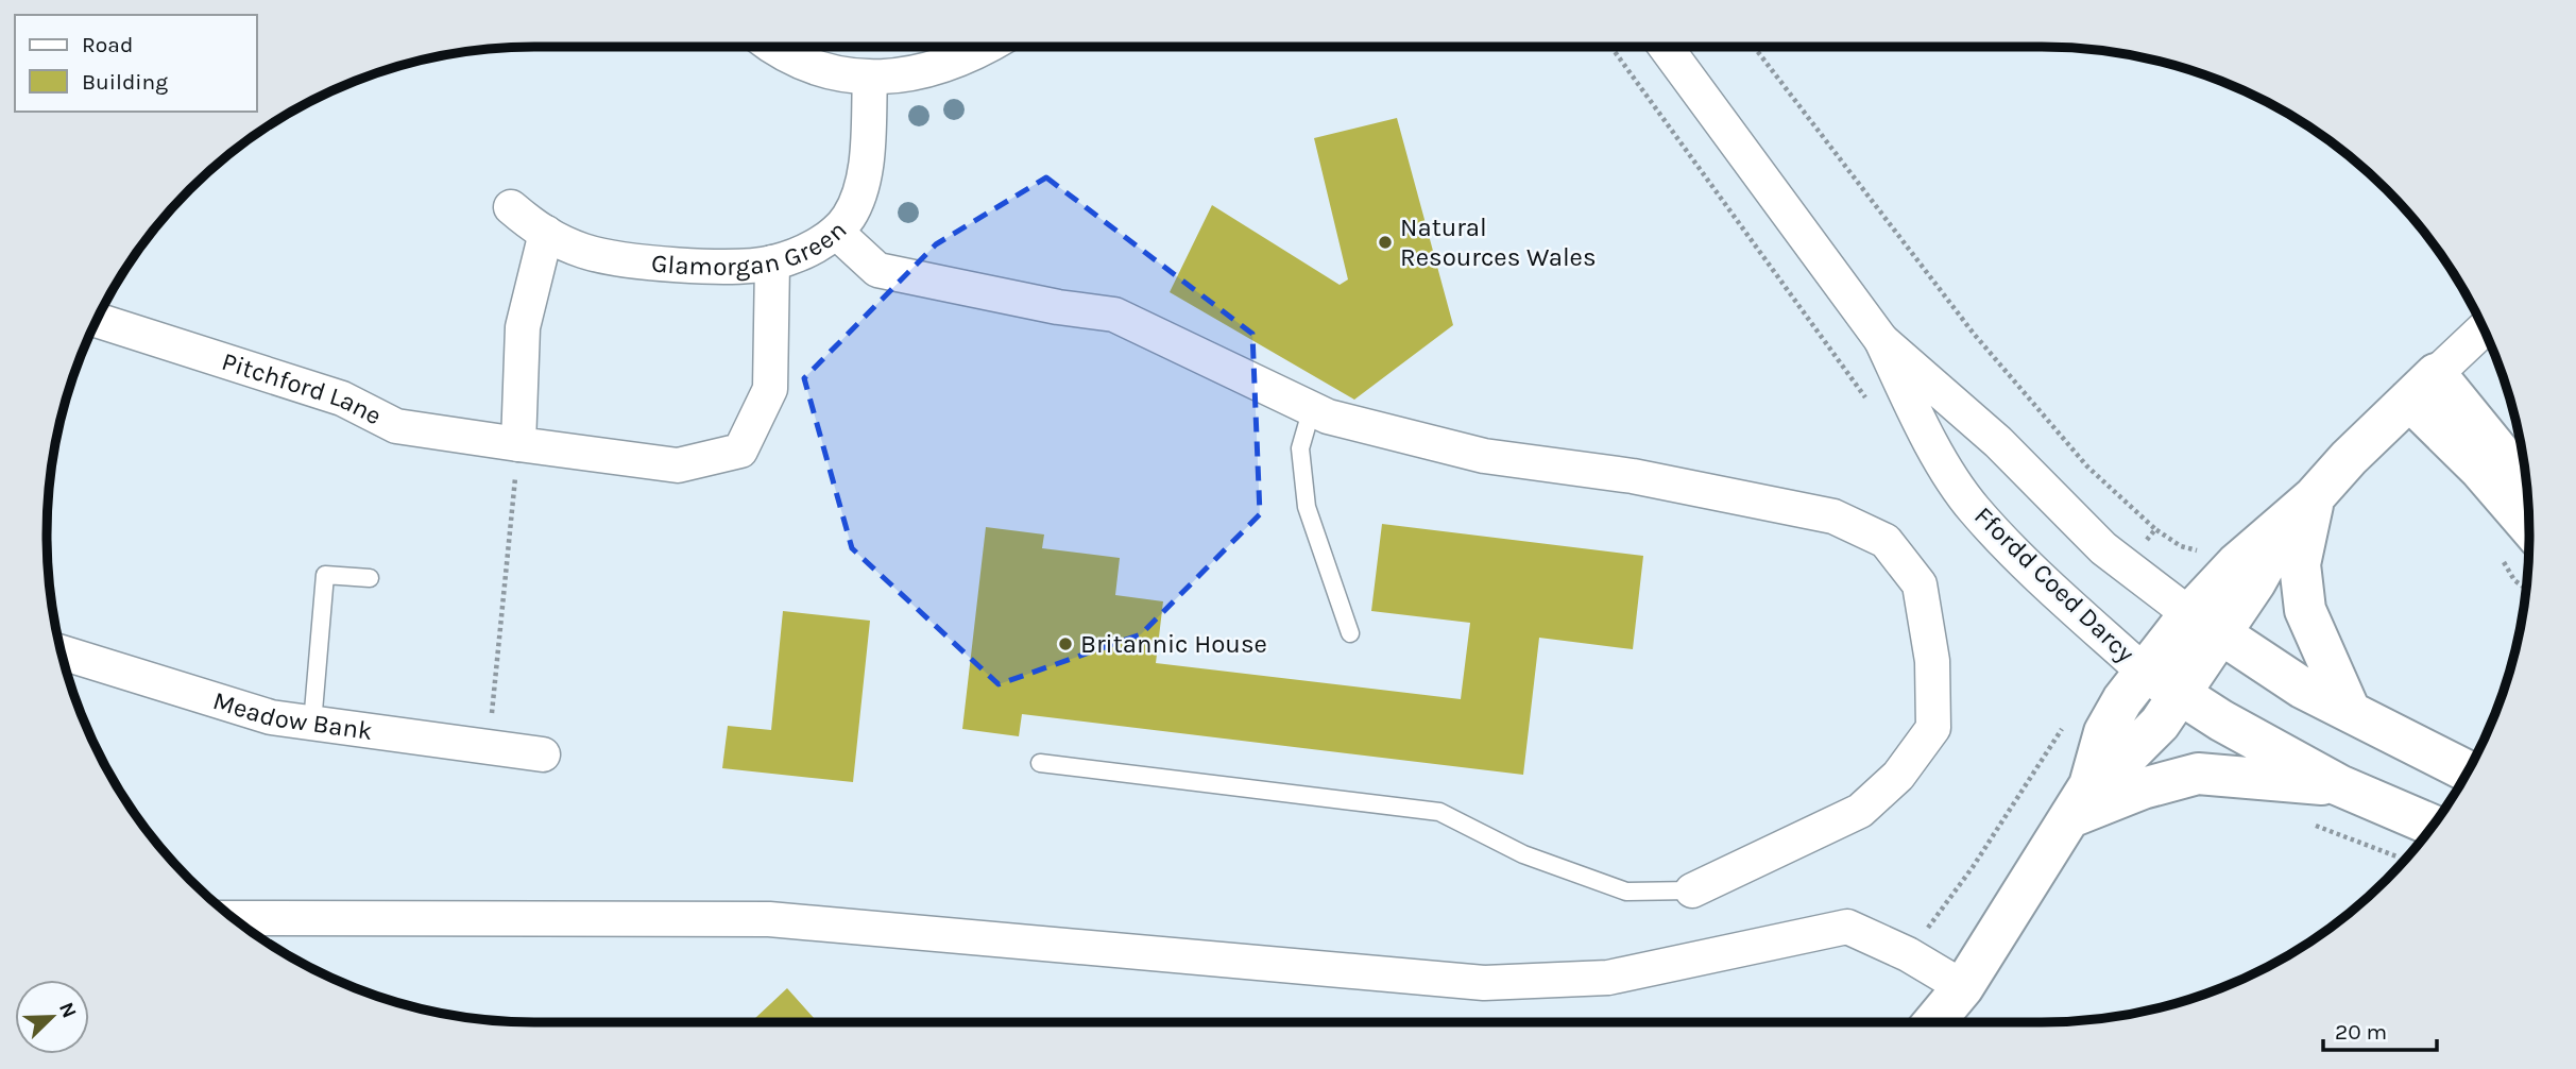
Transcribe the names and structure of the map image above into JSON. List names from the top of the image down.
{
  "streets": {
    "street": [
      "Glamorgan Green",
      "Pitchford Lane",
      "Ffordd Coed Darcy",
      "Meadow Bank"
    ]
  },
  "crossings": [
    ["Glamorgan Green", "Pitchford Lane"]
  ],
  "places": ["Natural Resources Wales", "Britannic House"],
  "legend": ["Road", "Building"],
  "scale_bar": "20 m",
  "north": "top right"
}
